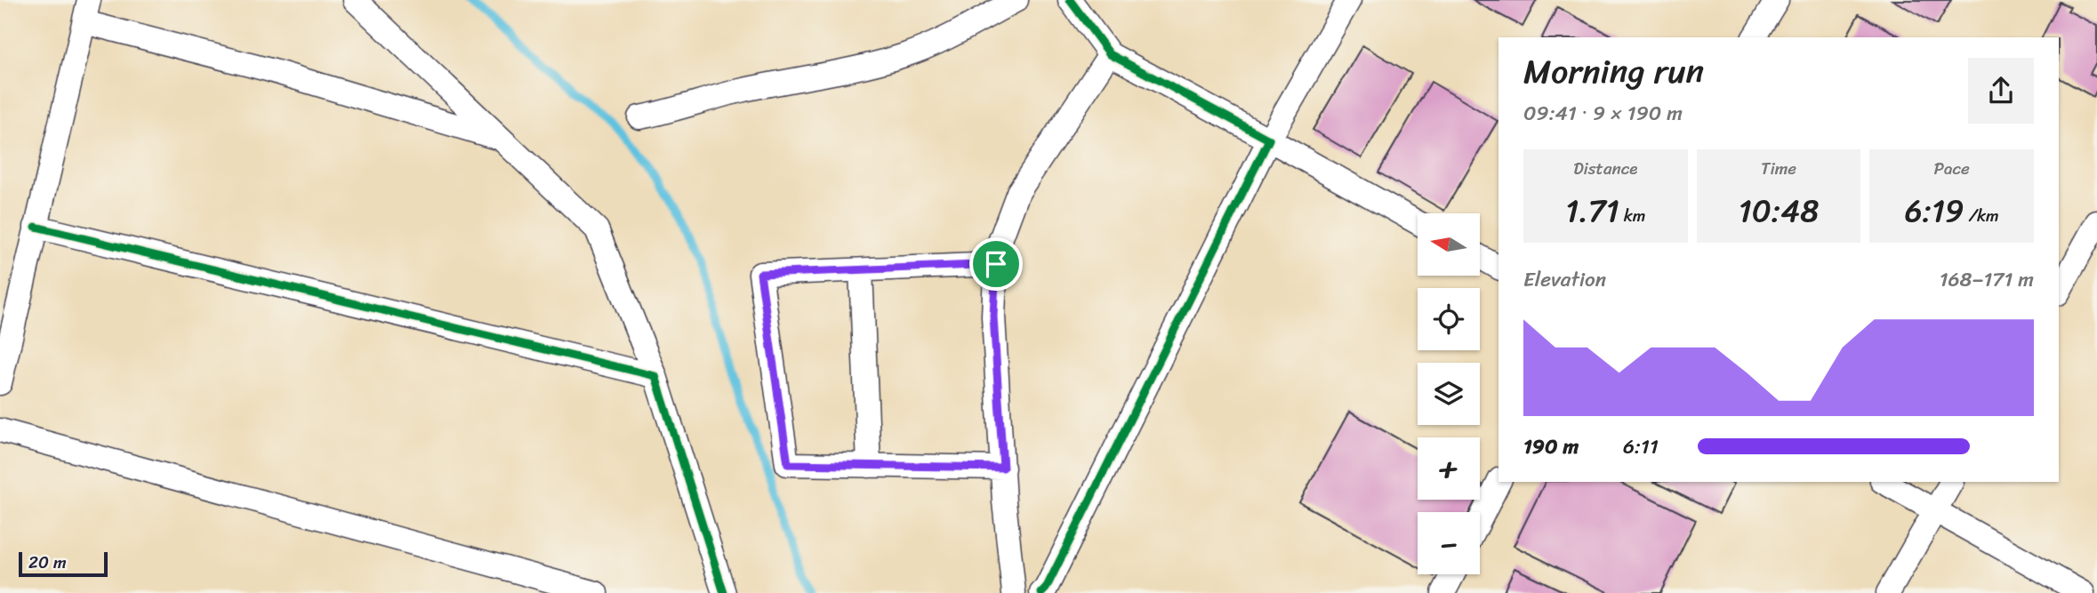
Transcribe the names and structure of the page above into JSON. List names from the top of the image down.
{
  "scale_bar": "20 m",
  "north": "left",
  "page": {
    "heading": ["Morning run", "09:41 · 9 × 190 m"],
    "stats": [
      ["Distance", "1.71 km"],
      ["Time", "10:48"],
      ["Pace", "6:19 /km"]
    ],
    "map_buttons": ["+", "−"],
    "chart": ["Elevation", "168–171 m"],
    "list": [
      {
        "name": "190 m",
        "note": "6:11"
      }
    ],
    "scale": "20 m"
  }
}
